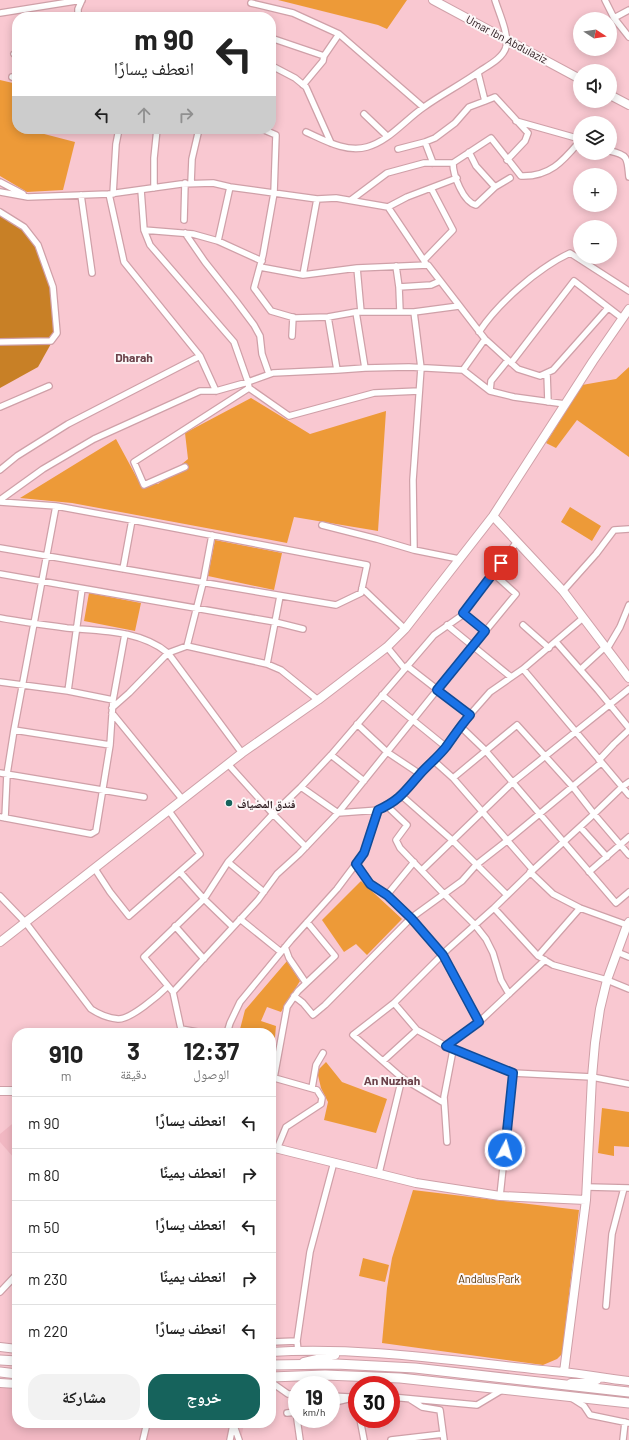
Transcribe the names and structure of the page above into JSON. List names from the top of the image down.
{
  "streets": {
    "street": ["Umar Ibn Abdulaziz"]
  },
  "districts": ["Dharah", "An Nuzhah"],
  "parks": ["Andalus Park"],
  "places": ["فندق المضياف"],
  "north": "right",
  "page": {
    "map_buttons": ["+", "−"],
    "turn": ["90 m", "انعطف يسارًا"],
    "eta": [
      "12:37",
      "الوصول",
      "3",
      "دقيقة",
      "910",
      "m"
    ],
    "list": [
      {
        "name": "انعطف يسارًا",
        "value": "90 m"
      },
      {
        "name": "انعطف يمينًا",
        "value": "80 m"
      },
      {
        "name": "انعطف يسارًا",
        "value": "50 m"
      },
      {
        "name": "انعطف يمينًا",
        "value": "230 m"
      },
      {
        "name": "انعطف يسارًا",
        "value": "220 m"
      }
    ],
    "buttons": ["خروج", "مشاركة"],
    "speed": "19 km/h",
    "limit": "30"
  }
}
